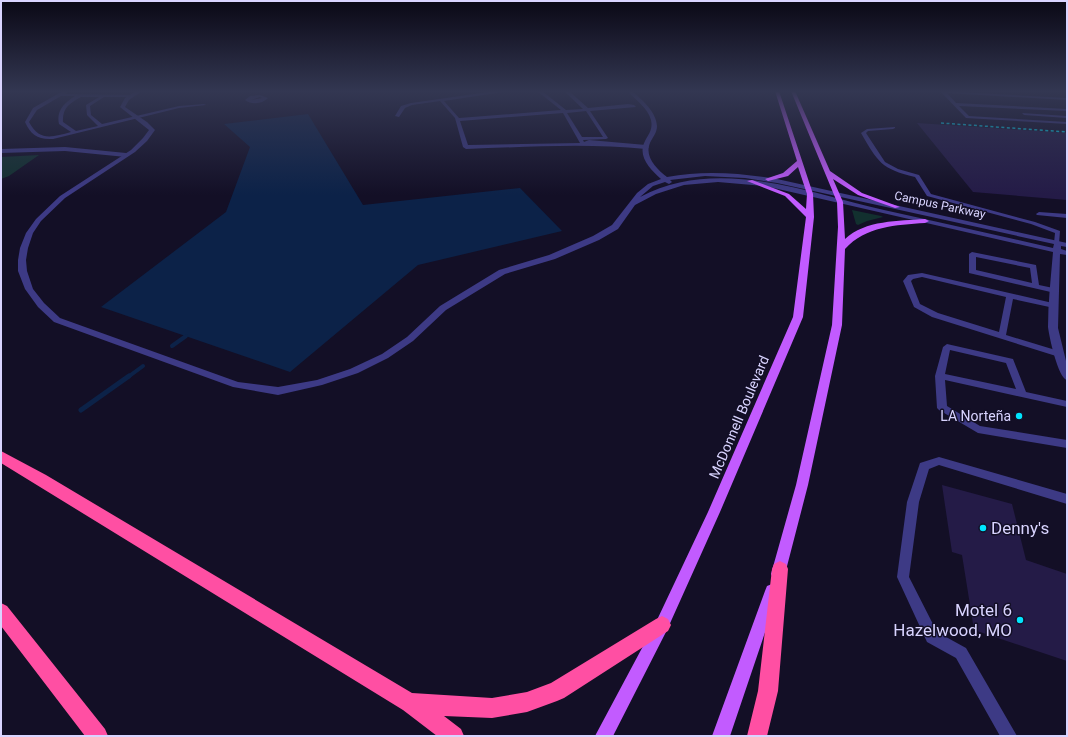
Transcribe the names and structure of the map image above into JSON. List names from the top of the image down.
{
  "streets": {
    "main road": ["McDonnell Boulevard"],
    "street": ["Campus Parkway"]
  },
  "crossings": [
    ["Campus Parkway", "McDonnell Boulevard"]
  ],
  "places": ["LA Norteña", "Denny's", "Motel 6 Hazelwood, MO"]
}
